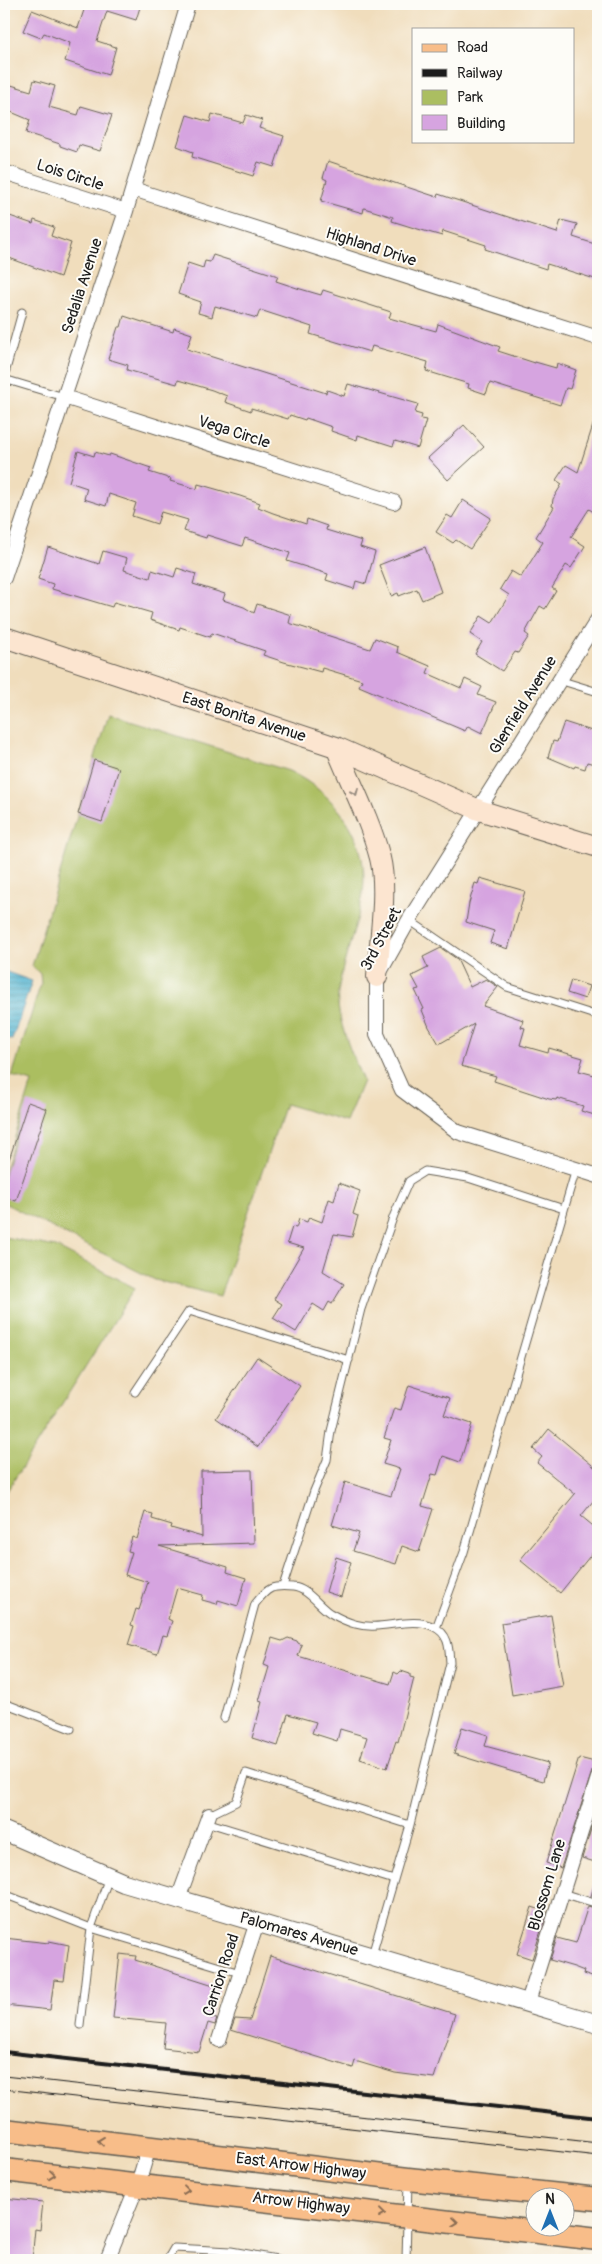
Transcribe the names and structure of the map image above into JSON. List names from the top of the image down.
{
  "streets": {
    "main road": ["East Bonita Avenue", "East Arrow Highway", "Arrow Highway"],
    "street": [
      "Lois Circle",
      "Highland Drive",
      "Sedalia Avenue",
      "Vega Circle",
      "Glenfield Avenue",
      "3rd Street",
      "Blossom Lane",
      "Palomares Avenue",
      "Carrion Road"
    ]
  },
  "crossings": [
    ["Lois Circle", "Sedalia Avenue"],
    ["Highland Drive", "Sedalia Avenue"],
    ["Sedalia Avenue", "Vega Circle"],
    ["Glenfield Avenue", "East Bonita Avenue"],
    ["Glenfield Avenue", "3rd Street"],
    ["East Bonita Avenue", "3rd Street"],
    ["Blossom Lane", "Palomares Avenue"],
    ["Palomares Avenue", "Carrion Road"]
  ],
  "one_way": ["Arrow Highway"],
  "legend": [
    "Road",
    "Railway",
    "Park",
    "Building"
  ],
  "north": "top"
}
